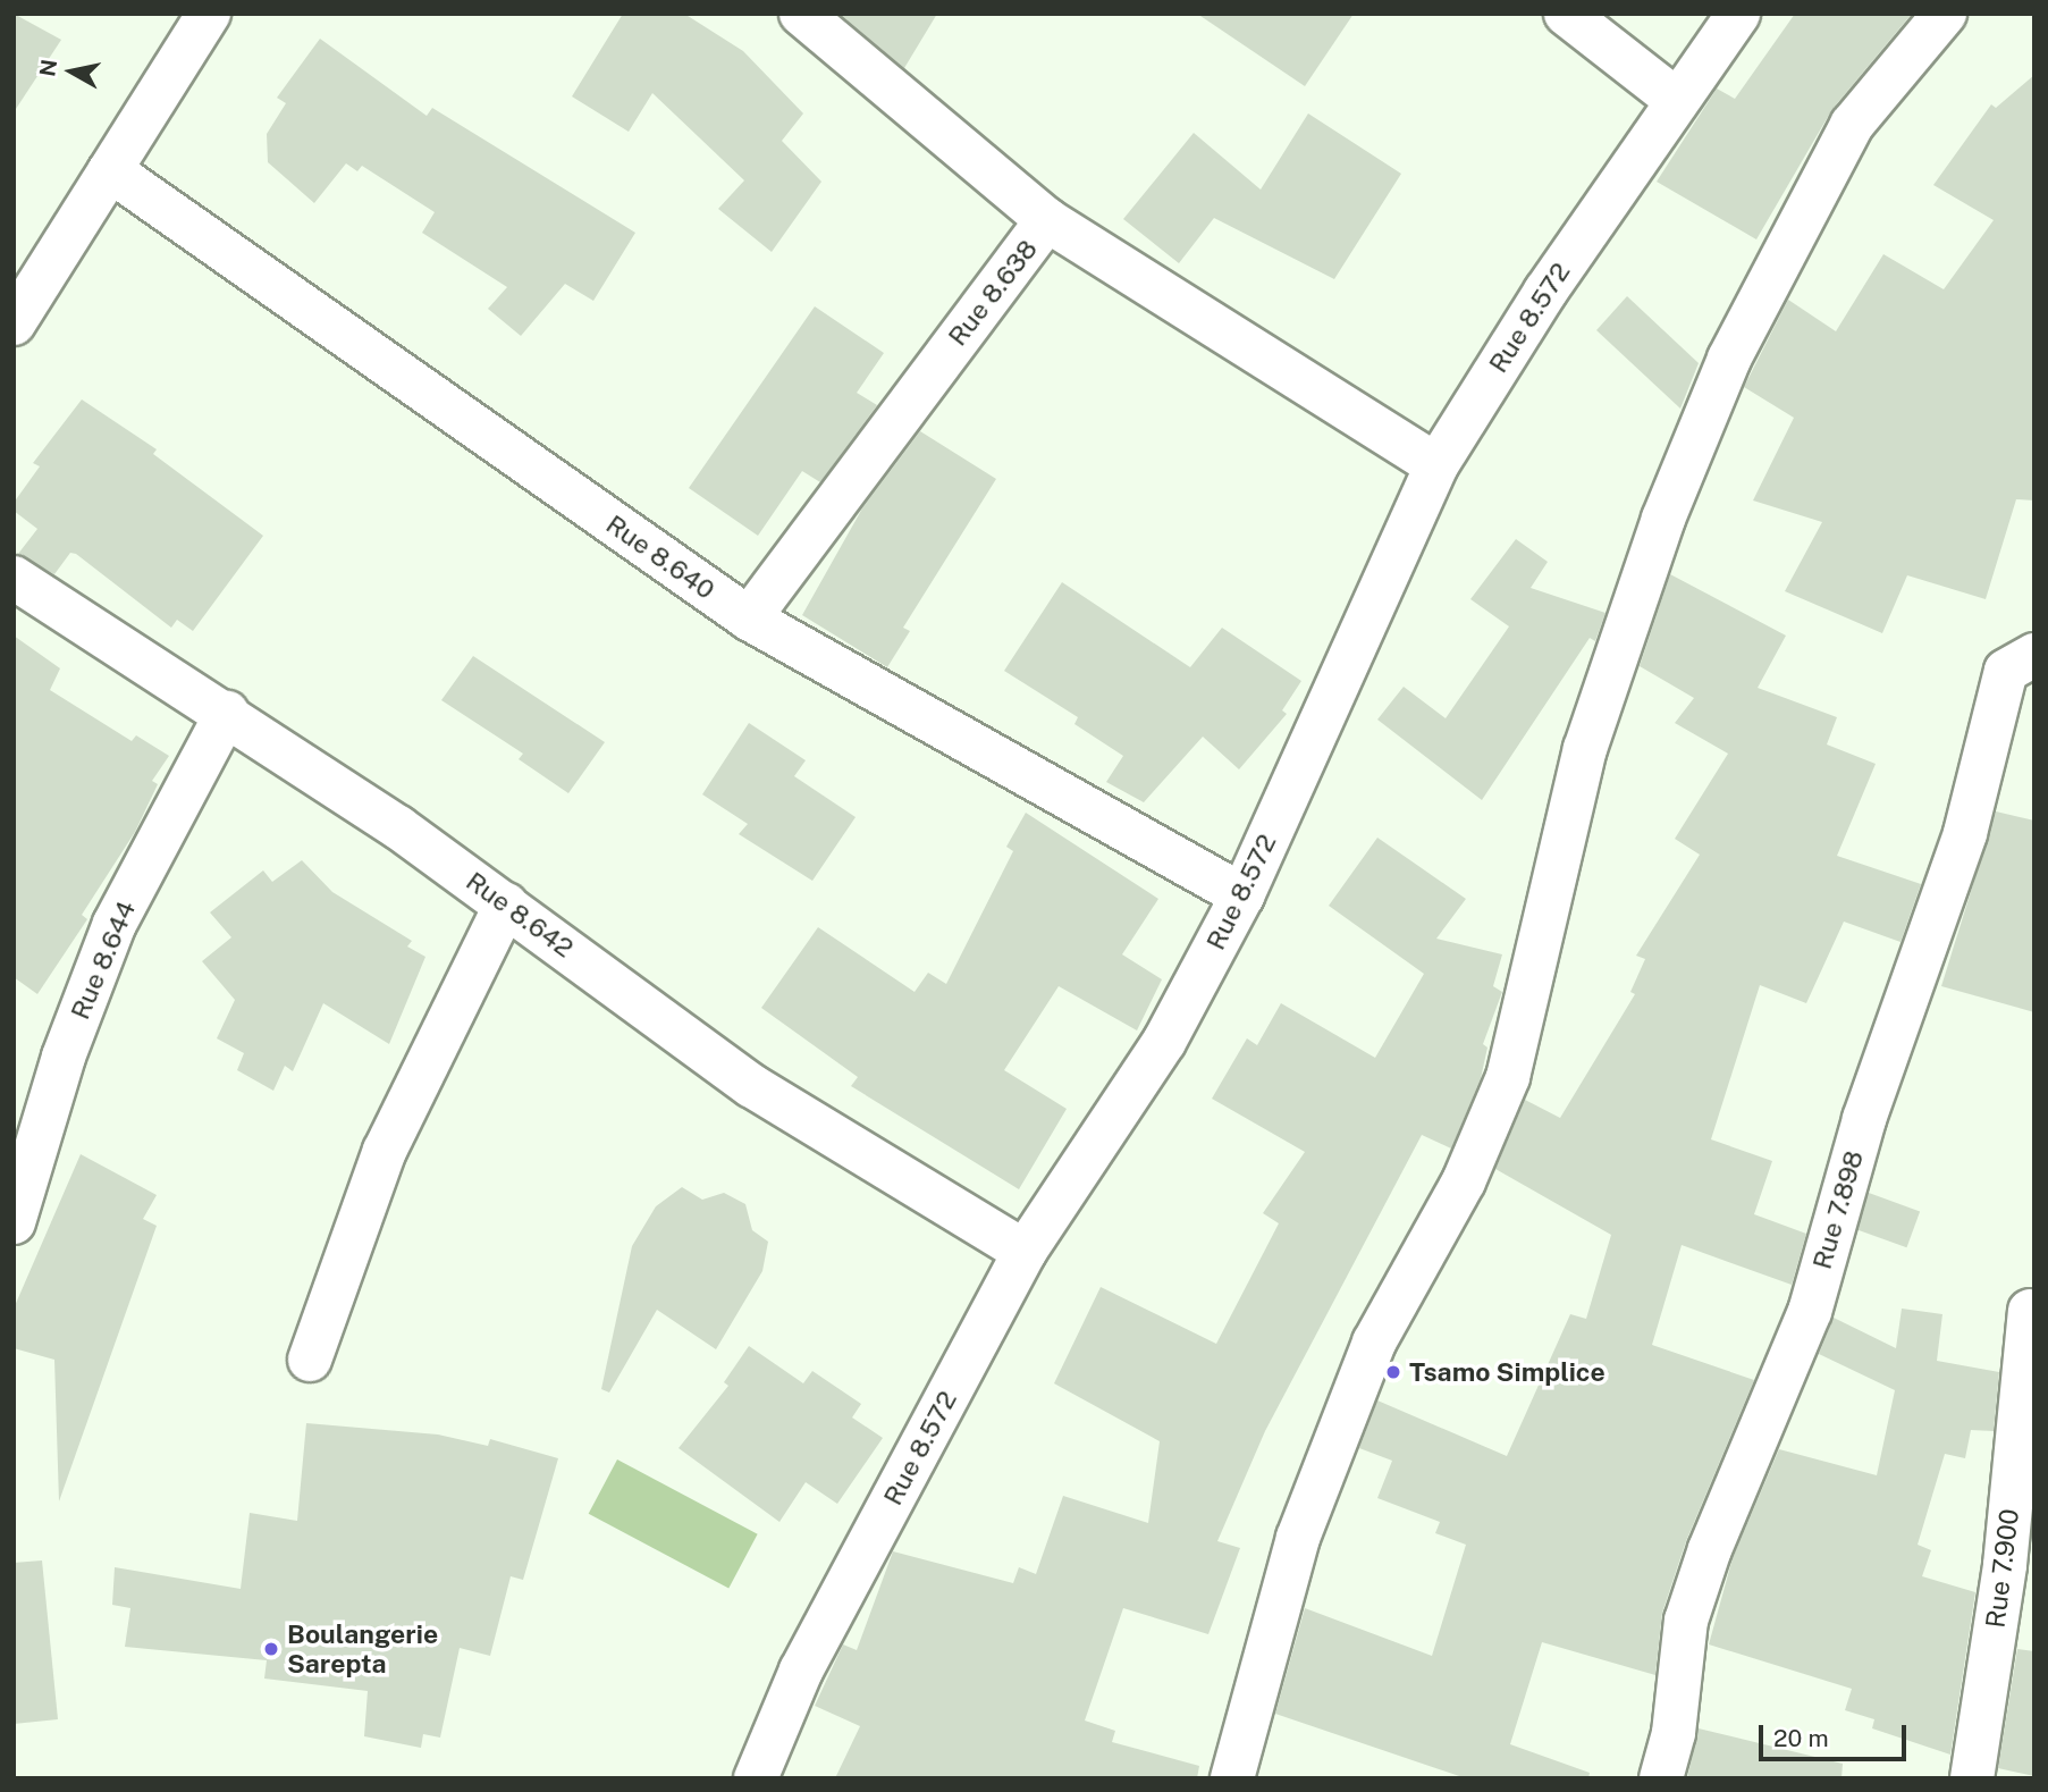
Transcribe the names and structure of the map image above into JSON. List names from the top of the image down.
{
  "streets": {
    "street": [
      "Rue 8.638",
      "Rue 8.572",
      "Rue 8.640",
      "Rue 8.642",
      "Rue 8.644",
      "Rue 7.898",
      "Rue 7.900"
    ]
  },
  "crossings": [
    ["Rue 8.638", "Rue 8.572"],
    ["Rue 8.638", "Rue 8.640"],
    ["Rue 8.572", "Rue 8.640"],
    ["Rue 8.572", "Rue 8.642"],
    ["Rue 8.642", "Rue 8.644"]
  ],
  "places": ["Tsamo Simplice", "Boulangerie Sarepta"],
  "scale_bar": "20 m",
  "north": "left"
}
